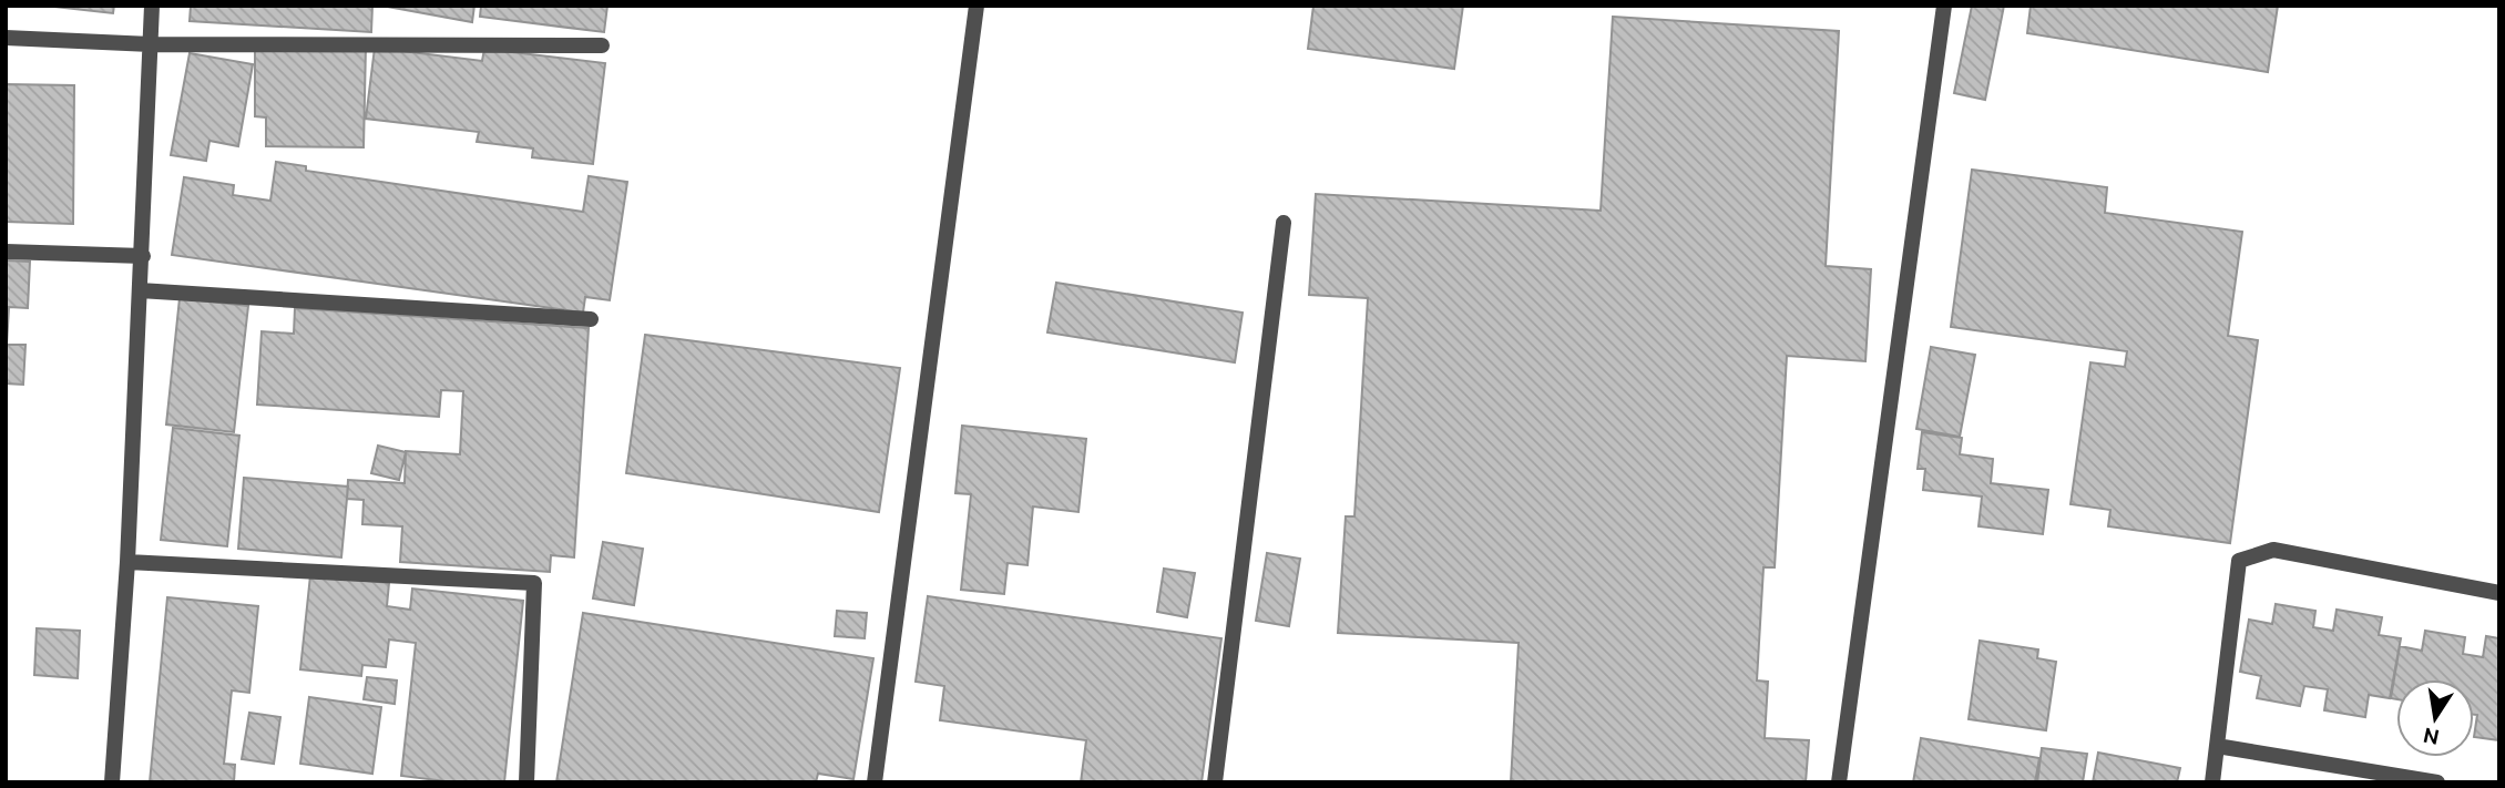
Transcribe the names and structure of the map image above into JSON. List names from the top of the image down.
{
  "north": "bottom"
}
